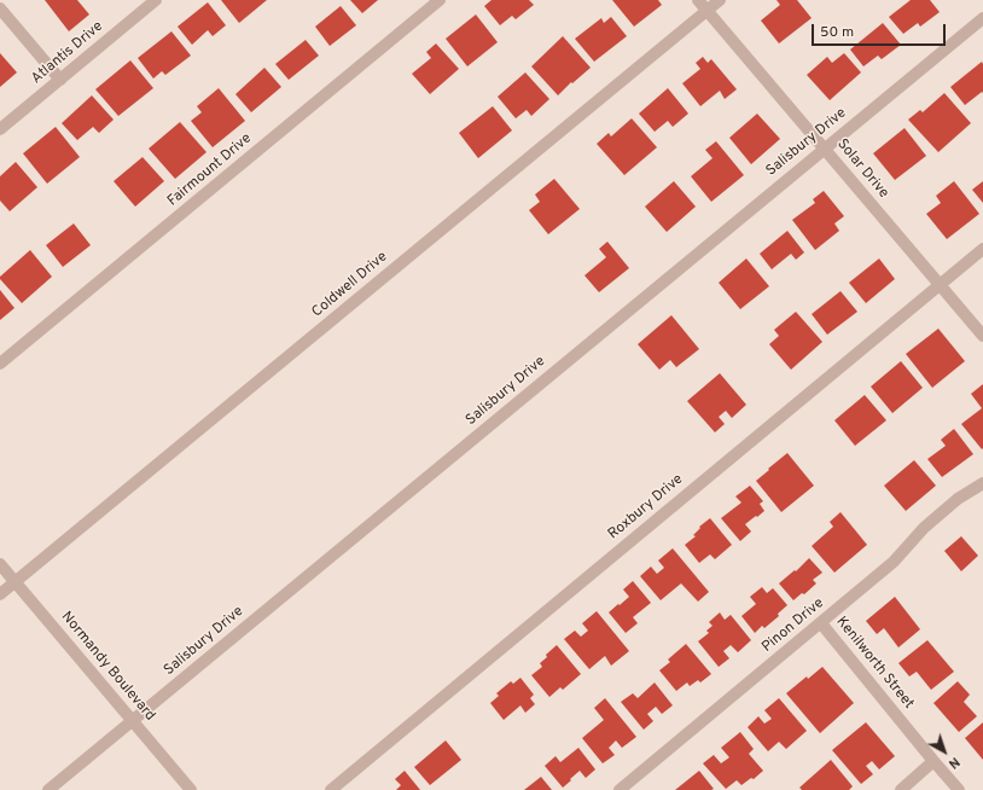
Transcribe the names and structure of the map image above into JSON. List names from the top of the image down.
{
  "streets": {
    "street": [
      "Atlantis Drive",
      "Salisbury Drive",
      "Solar Drive",
      "Fairmount Drive",
      "Coldwell Drive",
      "Roxbury Drive",
      "Pinon Drive",
      "Kenilworth Street",
      "Normandy Boulevard"
    ]
  },
  "crossings": [
    ["Salisbury Drive", "Solar Drive"],
    ["Salisbury Drive", "Normandy Boulevard"],
    ["Solar Drive", "Coldwell Drive"],
    ["Solar Drive", "Roxbury Drive"],
    ["Coldwell Drive", "Normandy Boulevard"],
    ["Pinon Drive", "Kenilworth Street"]
  ],
  "scale_bar": "50 m",
  "north": "bottom right"
}
